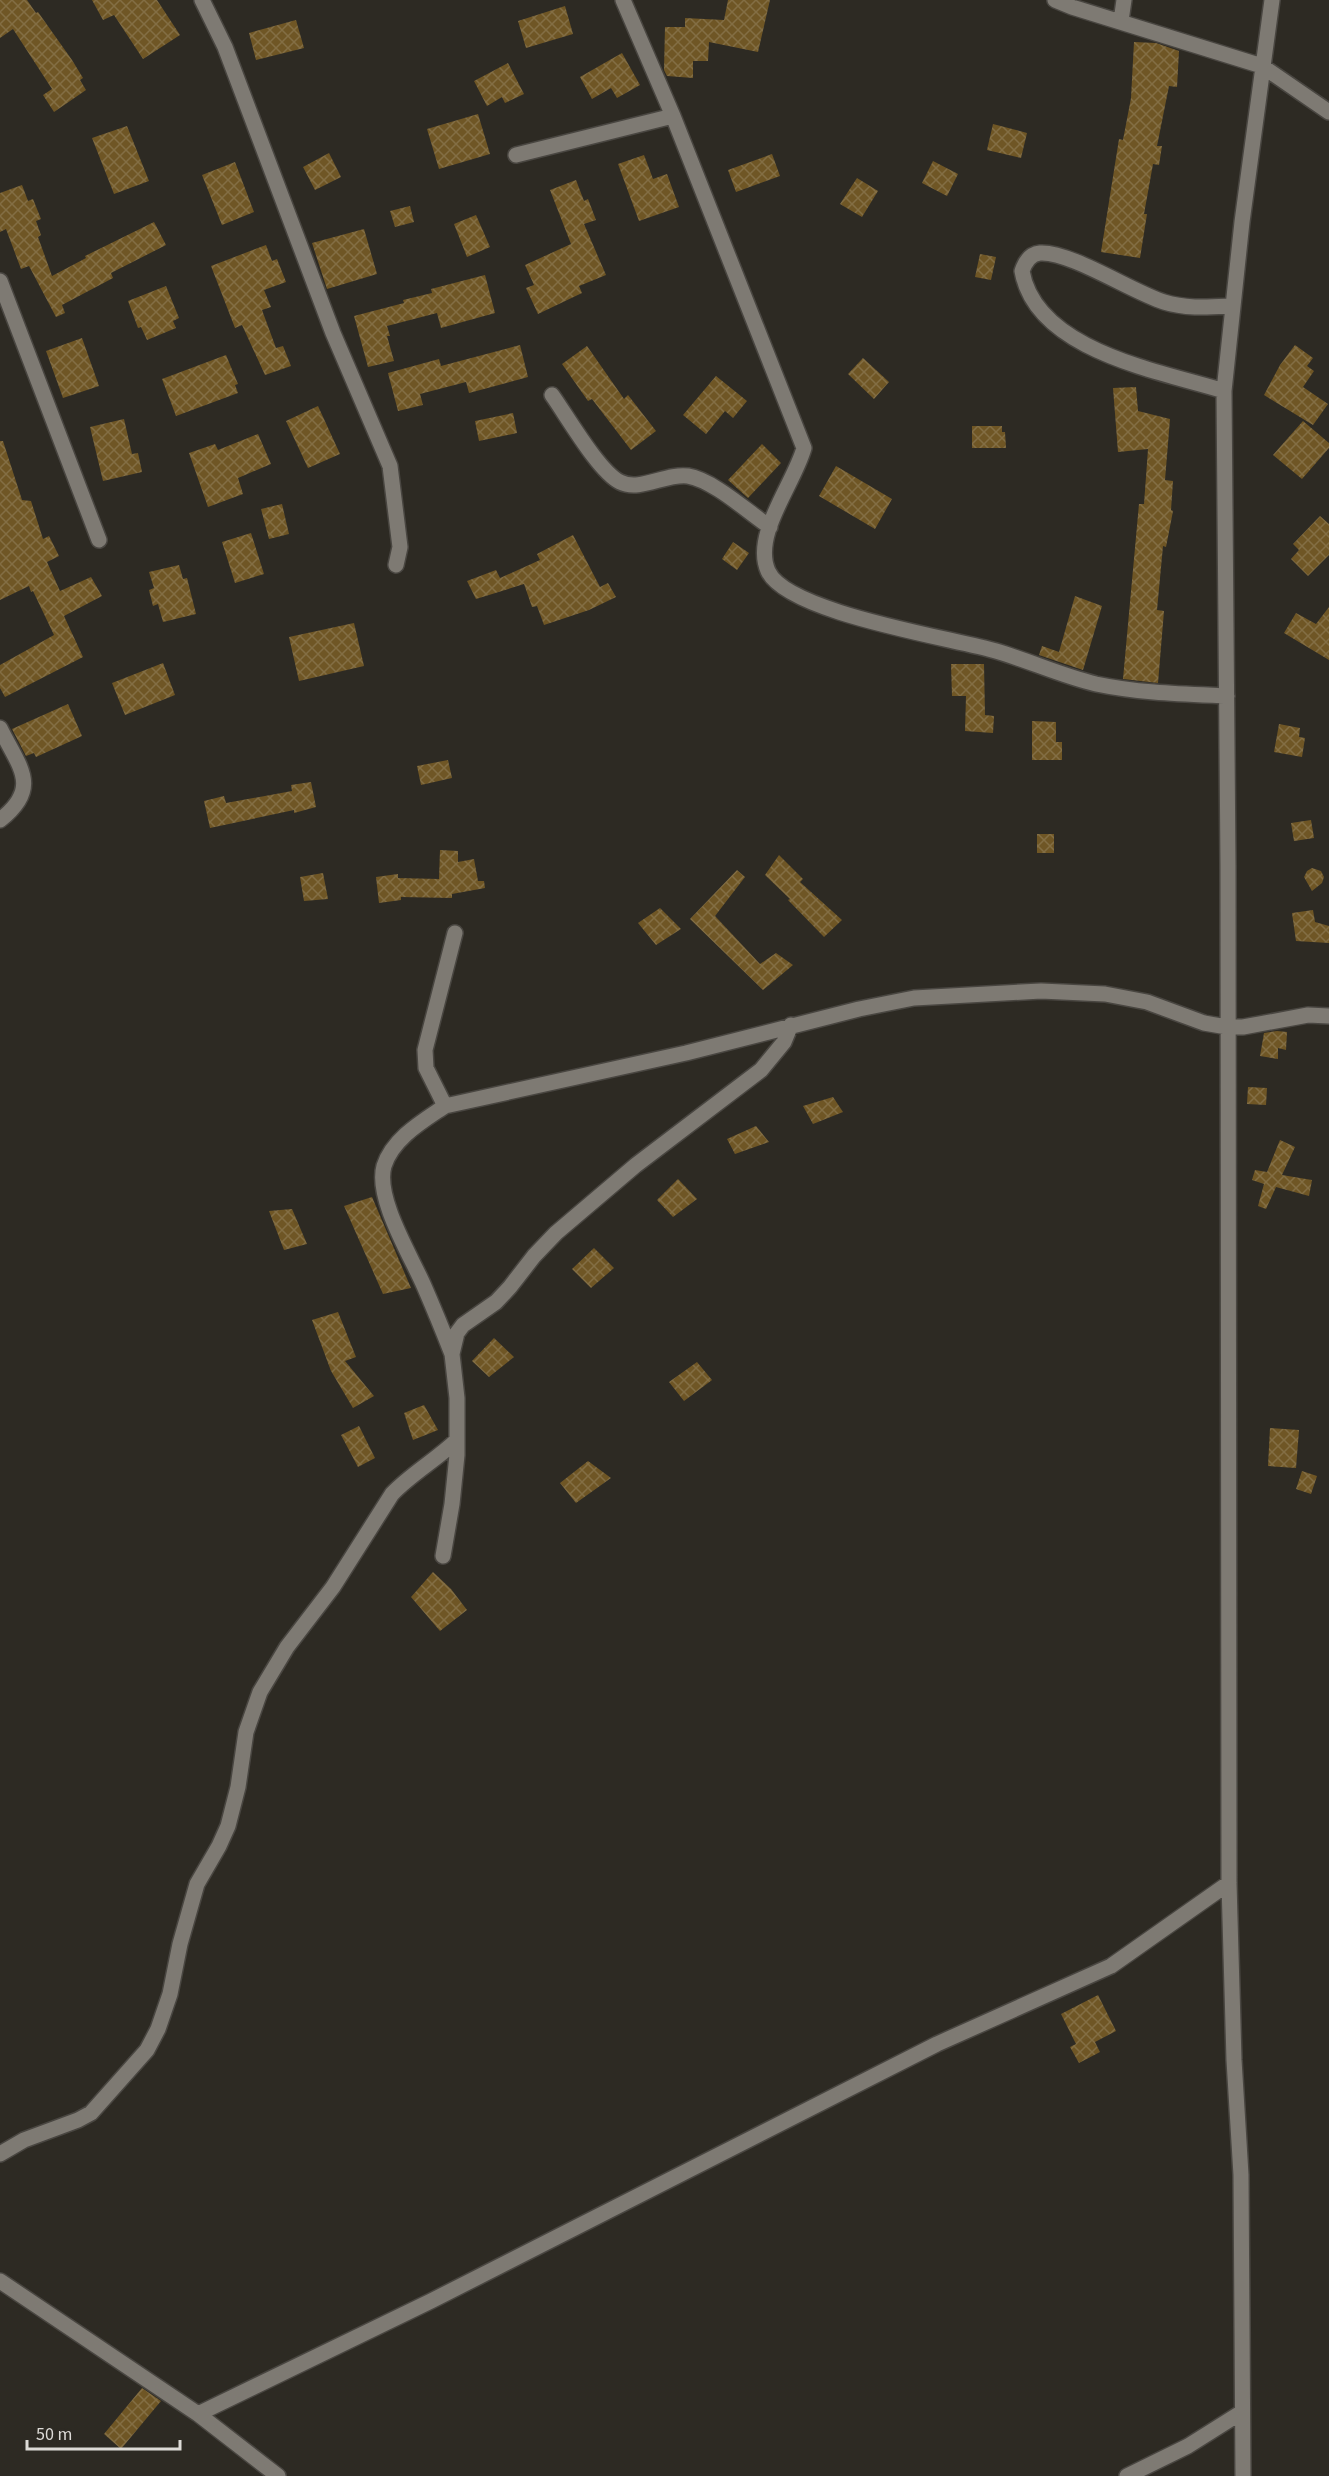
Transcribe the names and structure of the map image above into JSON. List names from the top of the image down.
{
  "scale_bar": "50 m"
}
